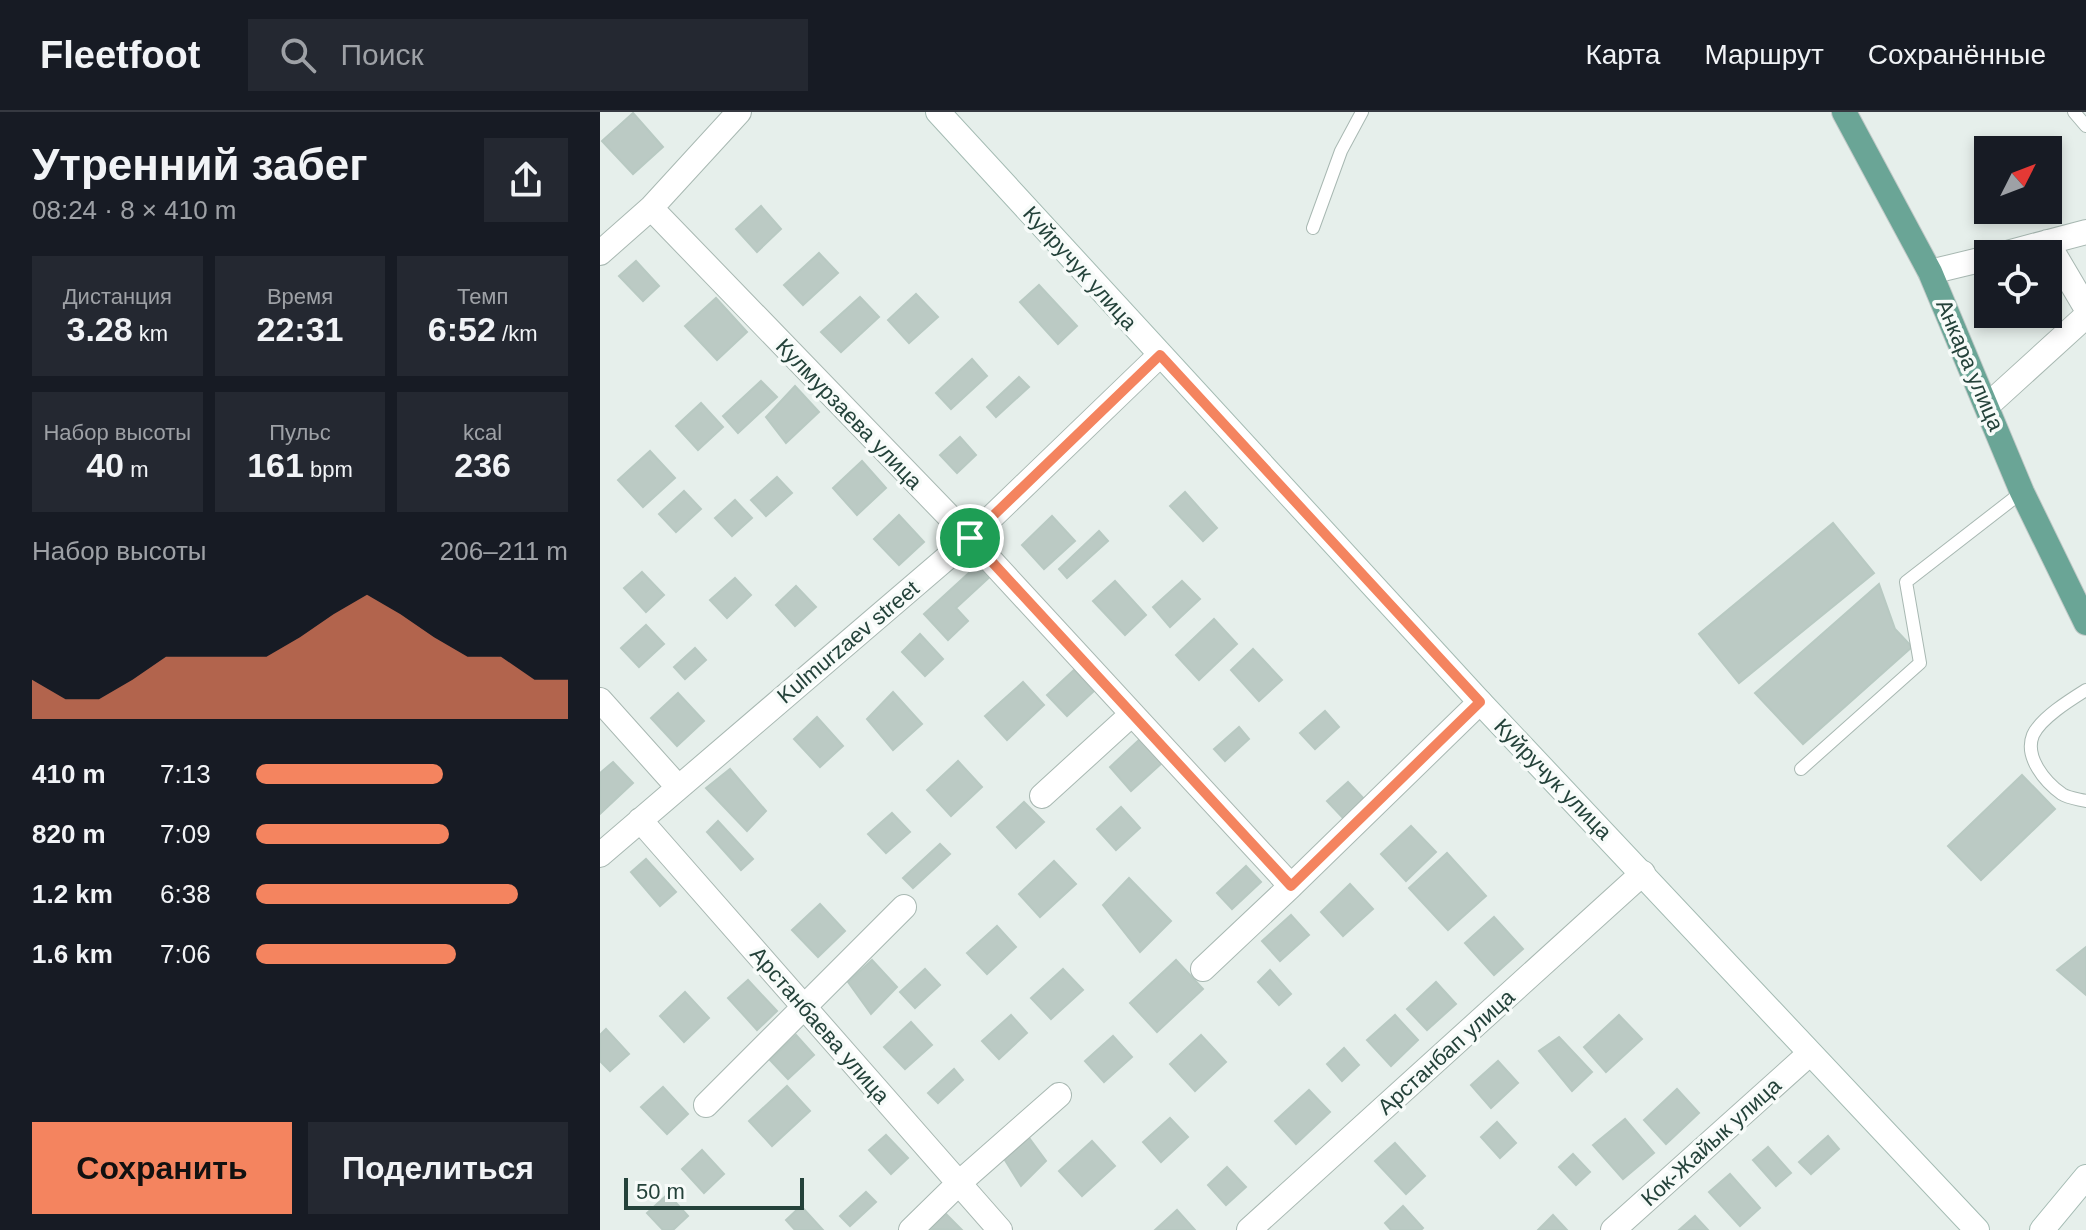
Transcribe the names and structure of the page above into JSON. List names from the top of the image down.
{
  "streets": {
    "main road": ["Анкара улица"],
    "street": [
      "Куйручук улица",
      "Кулмурзаева улица",
      "Kulmurzaev street",
      "Арстанбаева улица",
      "Арстанбап улица",
      "Кок-Жайык улица"
    ]
  },
  "crossings": [
    ["Куйручук улица", "Kulmurzaev street"],
    ["Куйручук улица", "Арстанбап улица"],
    ["Куйручук улица", "Кок-Жайык улица"],
    ["Кулмурзаева улица", "Kulmurzaev street"],
    ["Kulmurzaev street", "Арстанбаева улица"]
  ],
  "scale_bar": "50 m",
  "north": "top right",
  "page": {
    "header": "Fleetfoot",
    "search": "Поиск",
    "nav": ["Карта", "Маршрут", "Сохранённые"],
    "heading": ["Утренний забег", "08:24 · 8 × 410 m"],
    "stats": [
      ["Дистанция", "3.28 km"],
      ["Время", "22:31"],
      ["Темп", "6:52 /km"],
      ["Набор высоты", "40 m"],
      ["Пульс", "161 bpm"],
      ["kcal", "236"]
    ],
    "chart": ["Набор высоты", "206–211 m"],
    "list": [
      {
        "name": "410 m",
        "note": "7:13"
      },
      {
        "name": "820 m",
        "note": "7:09"
      },
      {
        "name": "1.2 km",
        "note": "6:38"
      },
      {
        "name": "1.6 km",
        "note": "7:06"
      }
    ],
    "buttons": ["Сохранить", "Поделиться"],
    "scale": "50 m"
  }
}
